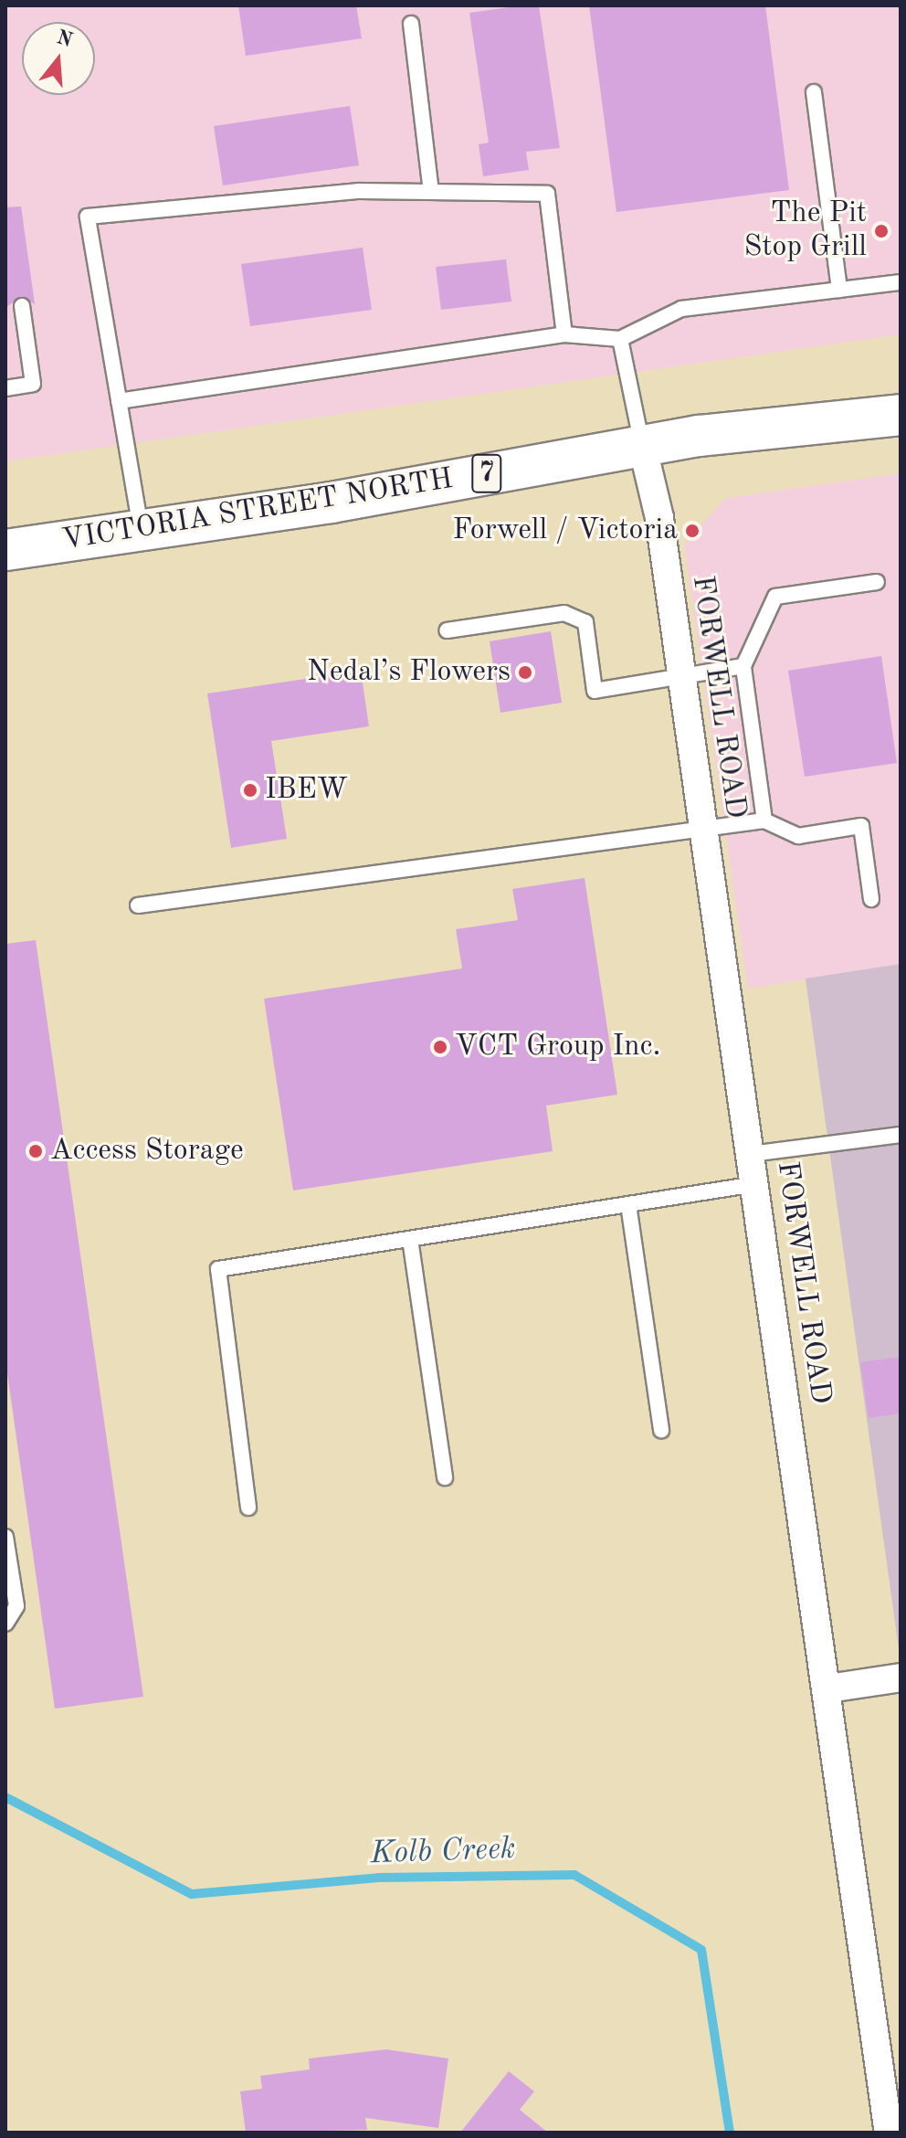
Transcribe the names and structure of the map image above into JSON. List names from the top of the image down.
{
  "streets": {
    "main road": ["7", "VICTORIA STREET NORTH"],
    "street": ["FORWELL ROAD"]
  },
  "crossings": [
    ["VICTORIA STREET NORTH", "FORWELL ROAD"]
  ],
  "water": ["Kolb Creek"],
  "places": [
    "The Pit Stop Grill",
    "Forwell / Victoria",
    "Nedal’s Flowers",
    "IBEW",
    "VCT Group Inc.",
    "Access Storage"
  ],
  "north": "top"
}
